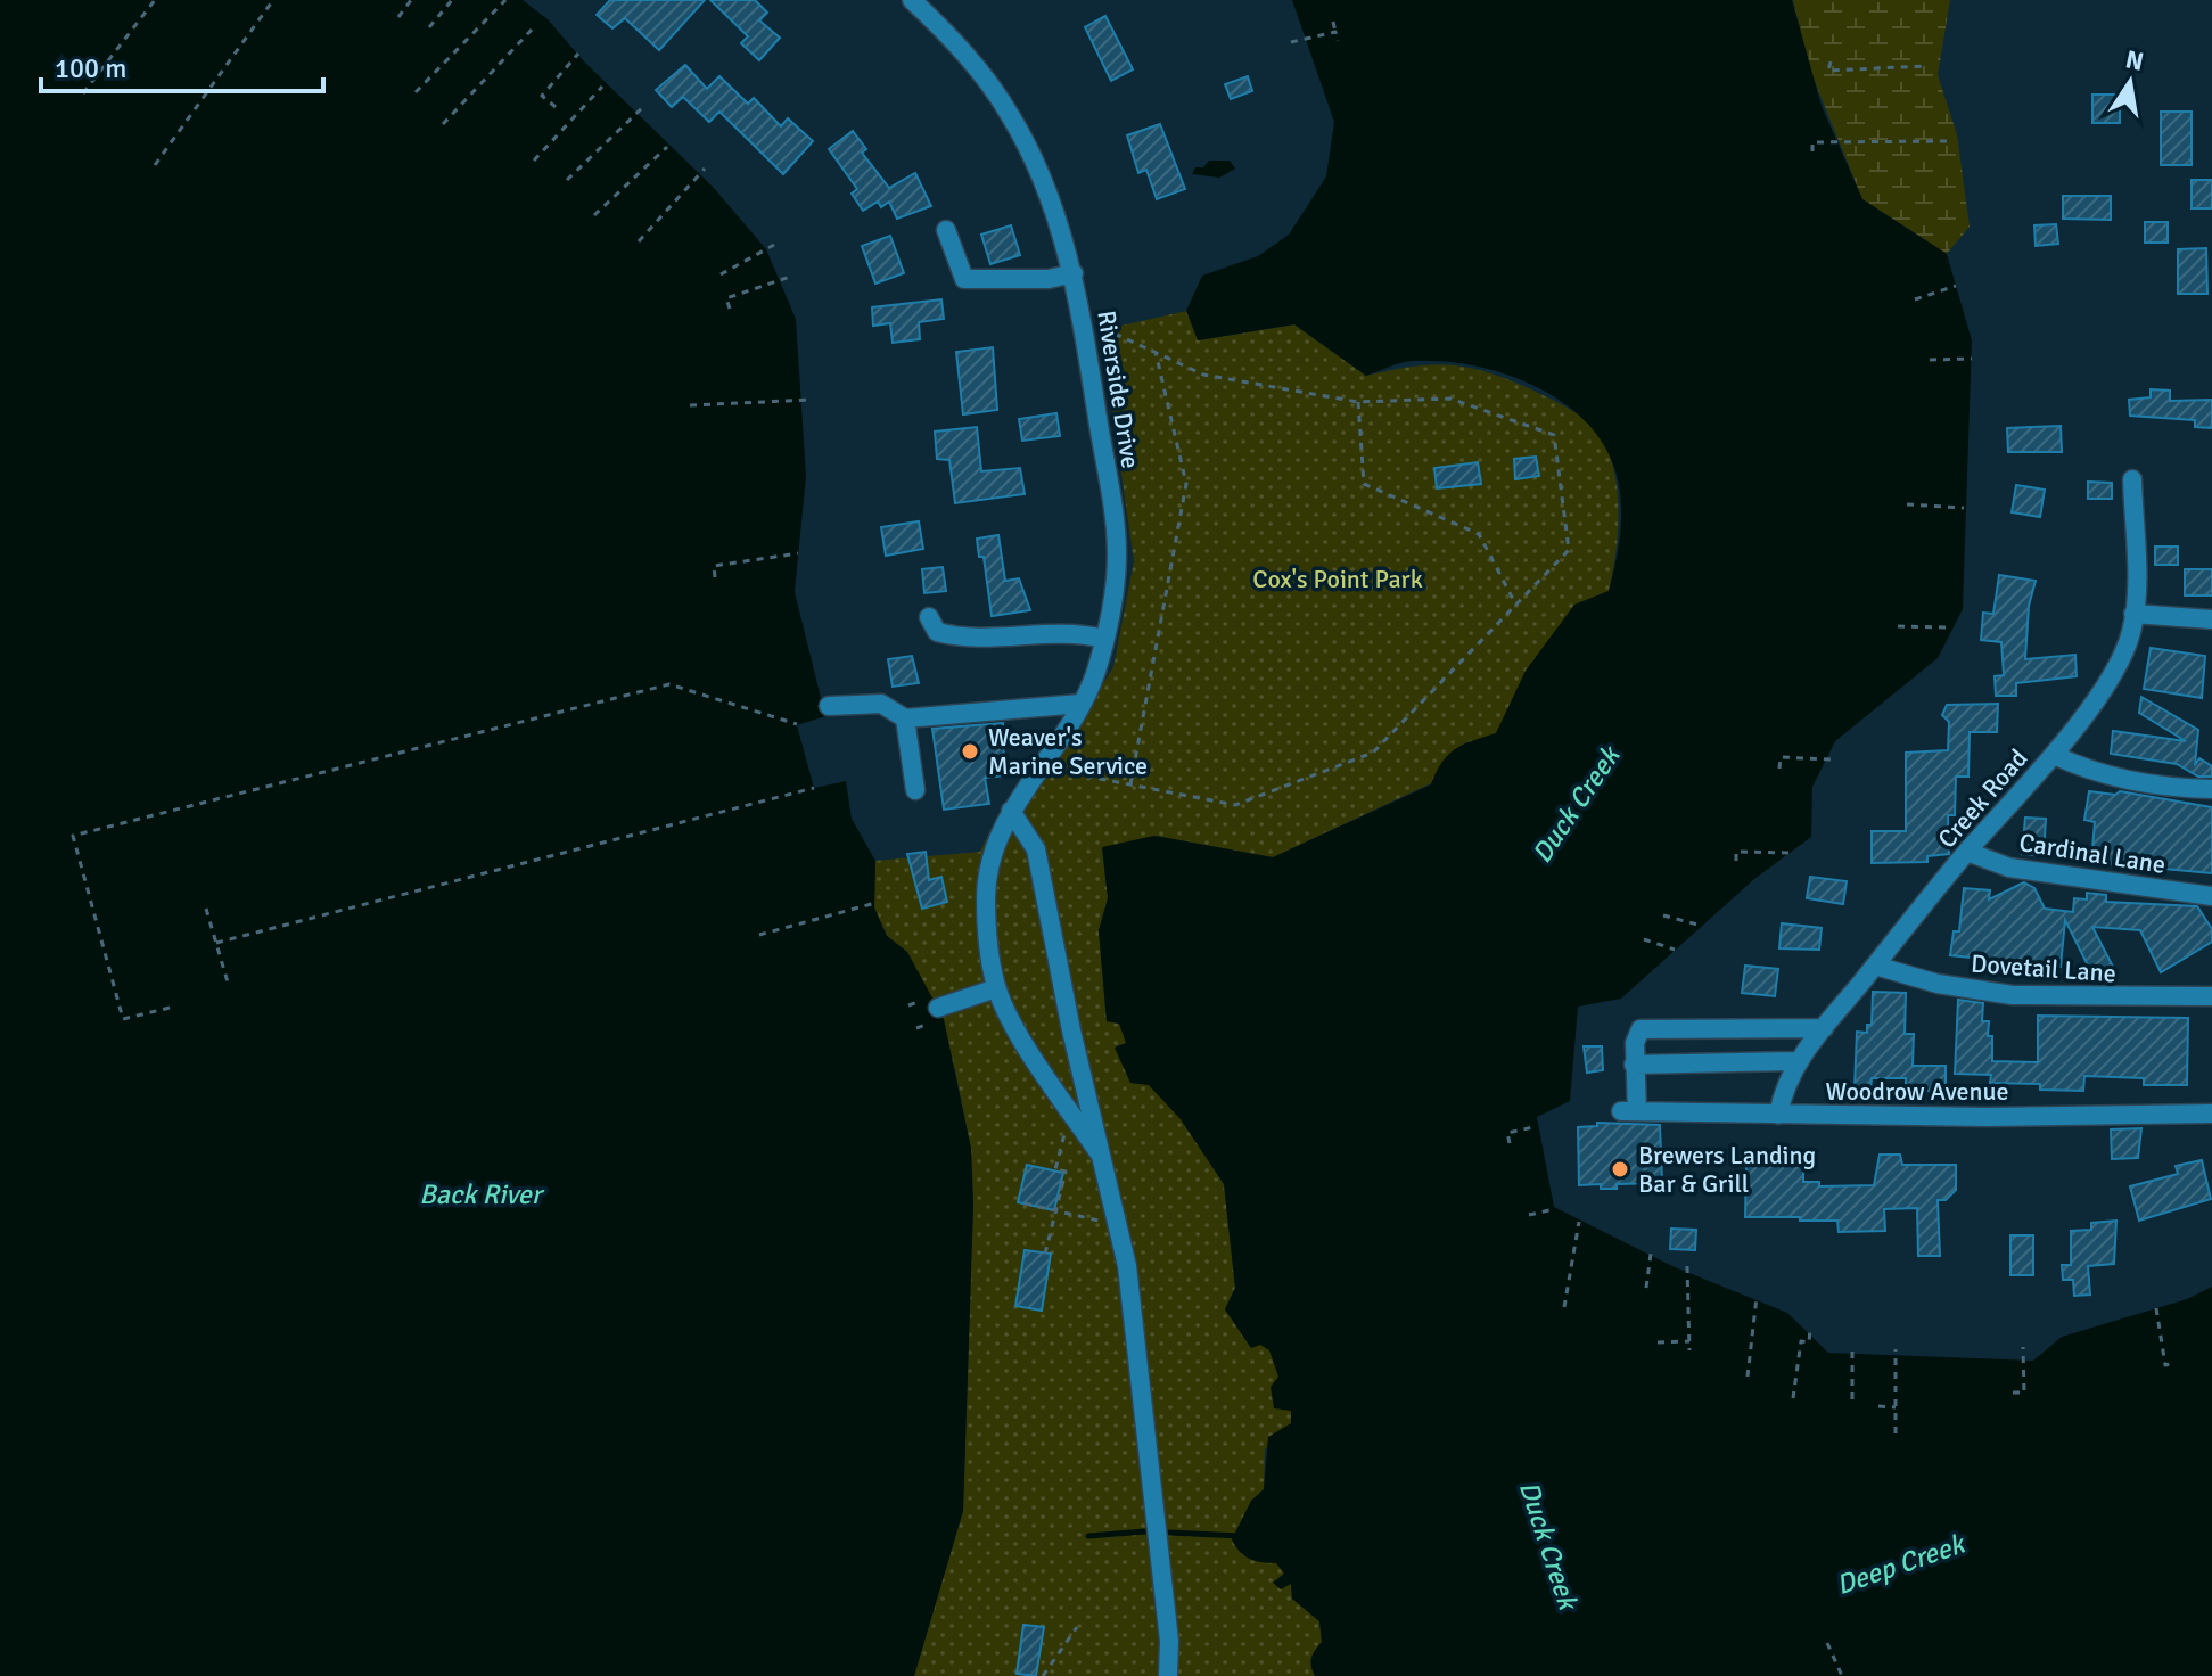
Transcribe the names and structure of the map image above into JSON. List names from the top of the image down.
{
  "streets": {
    "street": [
      "Riverside Drive",
      "Creek Road",
      "Cardinal Lane",
      "Dovetail Lane",
      "Woodrow Avenue"
    ]
  },
  "crossings": [
    ["Creek Road", "Cardinal Lane"],
    ["Creek Road", "Dovetail Lane"],
    ["Creek Road", "Woodrow Avenue"]
  ],
  "water": ["Duck Creek", "Back River", "Deep Creek"],
  "parks": ["Cox's Point Park"],
  "places": ["Weaver's Marine Service", "Brewers Landing Bar & Grill"],
  "scale_bar": "100 m",
  "north": "top"
}
